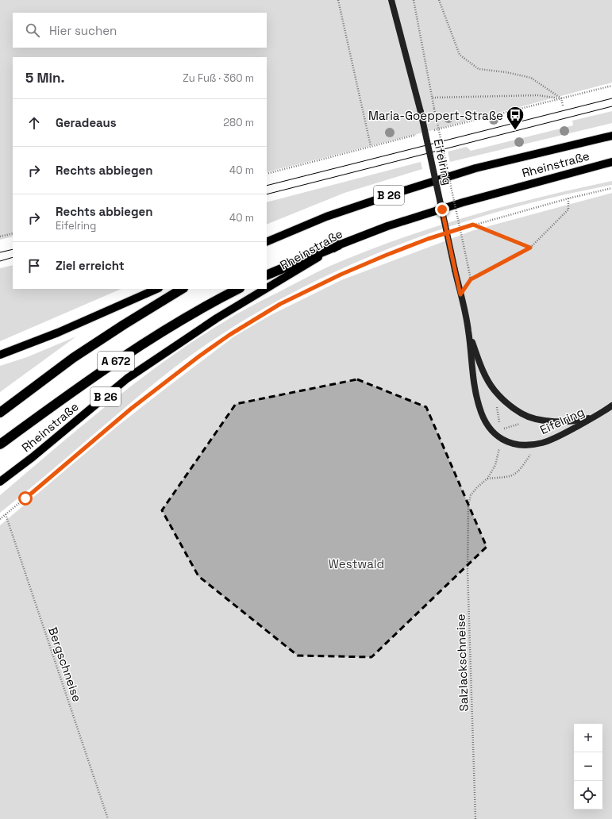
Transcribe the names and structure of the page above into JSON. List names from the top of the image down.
{
  "streets": {
    "highway": ["A 672"],
    "main road": ["Eifelring", "Rheinstraße", "B 26"],
    "path": ["Salzlackschneise", "Bergschneise"]
  },
  "parks": ["Westwald"],
  "places": {
    "bus stop": ["Maria-Goeppert-Straße"]
  },
  "page": {
    "search": "Hier suchen",
    "heading": ["5 Min.", "Zu Fuß · 360 m"],
    "list": [
      ["Geradeaus", "280 m"],
      ["Rechts abbiegen", "40 m"],
      ["Rechts abbiegen", "Eifelring", "40 m"],
      "Ziel erreicht"
    ],
    "map_buttons": ["+", "−"]
  }
}
